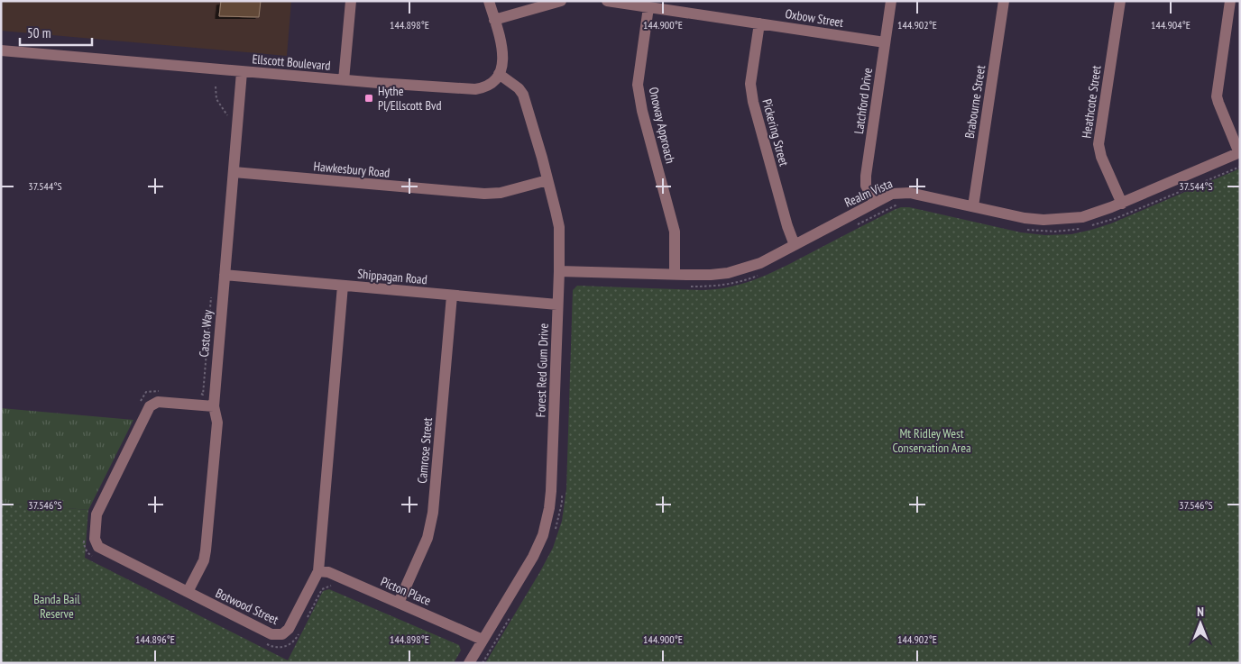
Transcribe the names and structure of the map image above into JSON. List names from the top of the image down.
{
  "streets": {
    "street": [
      "Oxbow Street",
      "Ellscott Boulevard",
      "Latchford Drive",
      "Brabourne Street",
      "Heathcote Street",
      "Onoway Approach",
      "Pickering Street",
      "Hawkesbury Road",
      "Realm Vista",
      "Shippagan Road",
      "Castor Way",
      "Forest Red Gum Drive",
      "Camrose Street",
      "Picton Place",
      "Botwood Street"
    ]
  },
  "crossings": [
    ["Oxbow Street", "Latchford Drive"],
    ["Oxbow Street", "Onoway Approach"],
    ["Oxbow Street", "Pickering Street"],
    ["Ellscott Boulevard", "Castor Way"],
    ["Ellscott Boulevard", "Forest Red Gum Drive"],
    ["Latchford Drive", "Realm Vista"],
    ["Brabourne Street", "Realm Vista"],
    ["Heathcote Street", "Realm Vista"],
    ["Onoway Approach", "Realm Vista"],
    ["Pickering Street", "Realm Vista"],
    ["Hawkesbury Road", "Castor Way"],
    ["Hawkesbury Road", "Forest Red Gum Drive"],
    ["Realm Vista", "Forest Red Gum Drive"],
    ["Shippagan Road", "Castor Way"],
    ["Shippagan Road", "Forest Red Gum Drive"],
    ["Shippagan Road", "Camrose Street"],
    ["Shippagan Road", "Botwood Street"],
    ["Castor Way", "Botwood Street"],
    ["Forest Red Gum Drive", "Picton Place"],
    ["Camrose Street", "Picton Place"],
    ["Picton Place", "Botwood Street"]
  ],
  "parks": ["Mt Ridley West Conservation Area", "Banda Bail Reserve"],
  "places": {
    "transit": ["Hythe Pl/Ellscott Bvd"]
  },
  "scale_bar": "50 m",
  "north": "top",
  "coordinates": [
    "144.898°E",
    "144.900°E",
    "144.902°E",
    "144.904°E",
    "37.544°S",
    "37.546°S",
    "144.896°E"
  ]
}
